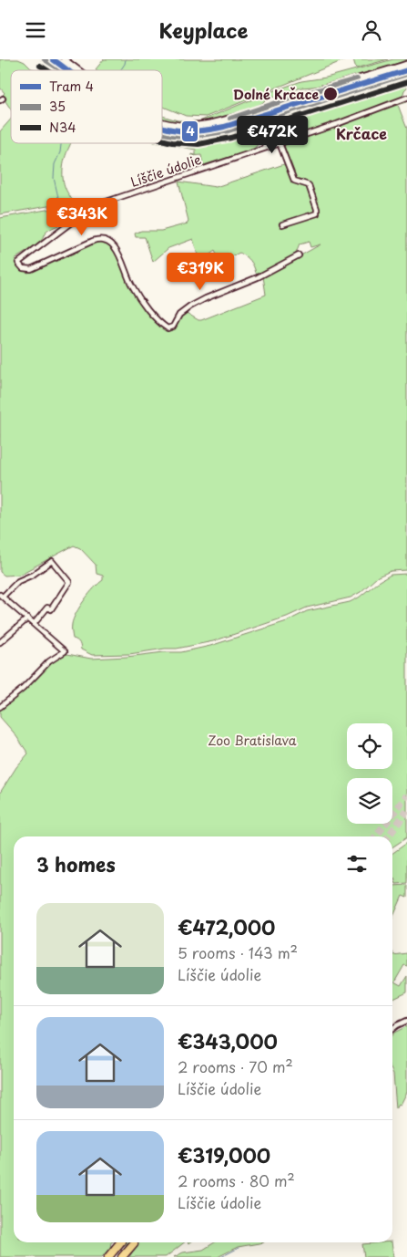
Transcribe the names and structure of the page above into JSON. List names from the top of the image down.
{
  "streets": {
    "street": ["Líščie údolie"]
  },
  "districts": ["Krčace"],
  "parks": ["Zoo Bratislava"],
  "places": ["Dolné Krčace"],
  "lines": ["tram line 4", "transit line 35", "transit line N34"],
  "legend": ["Tram 4", "35", "N34"],
  "page": {
    "header": "Keyplace",
    "price": ["€472K", "€343K", "€319K"],
    "heading": "3 homes",
    "list": [
      {
        "name": "€472,000",
        "note": "5 rooms · 143 m² · Líščie údolie"
      },
      {
        "name": "€343,000",
        "note": "2 rooms · 70 m² · Líščie údolie"
      },
      {
        "name": "€319,000",
        "note": "2 rooms · 80 m² · Líščie údolie"
      }
    ]
  }
}
